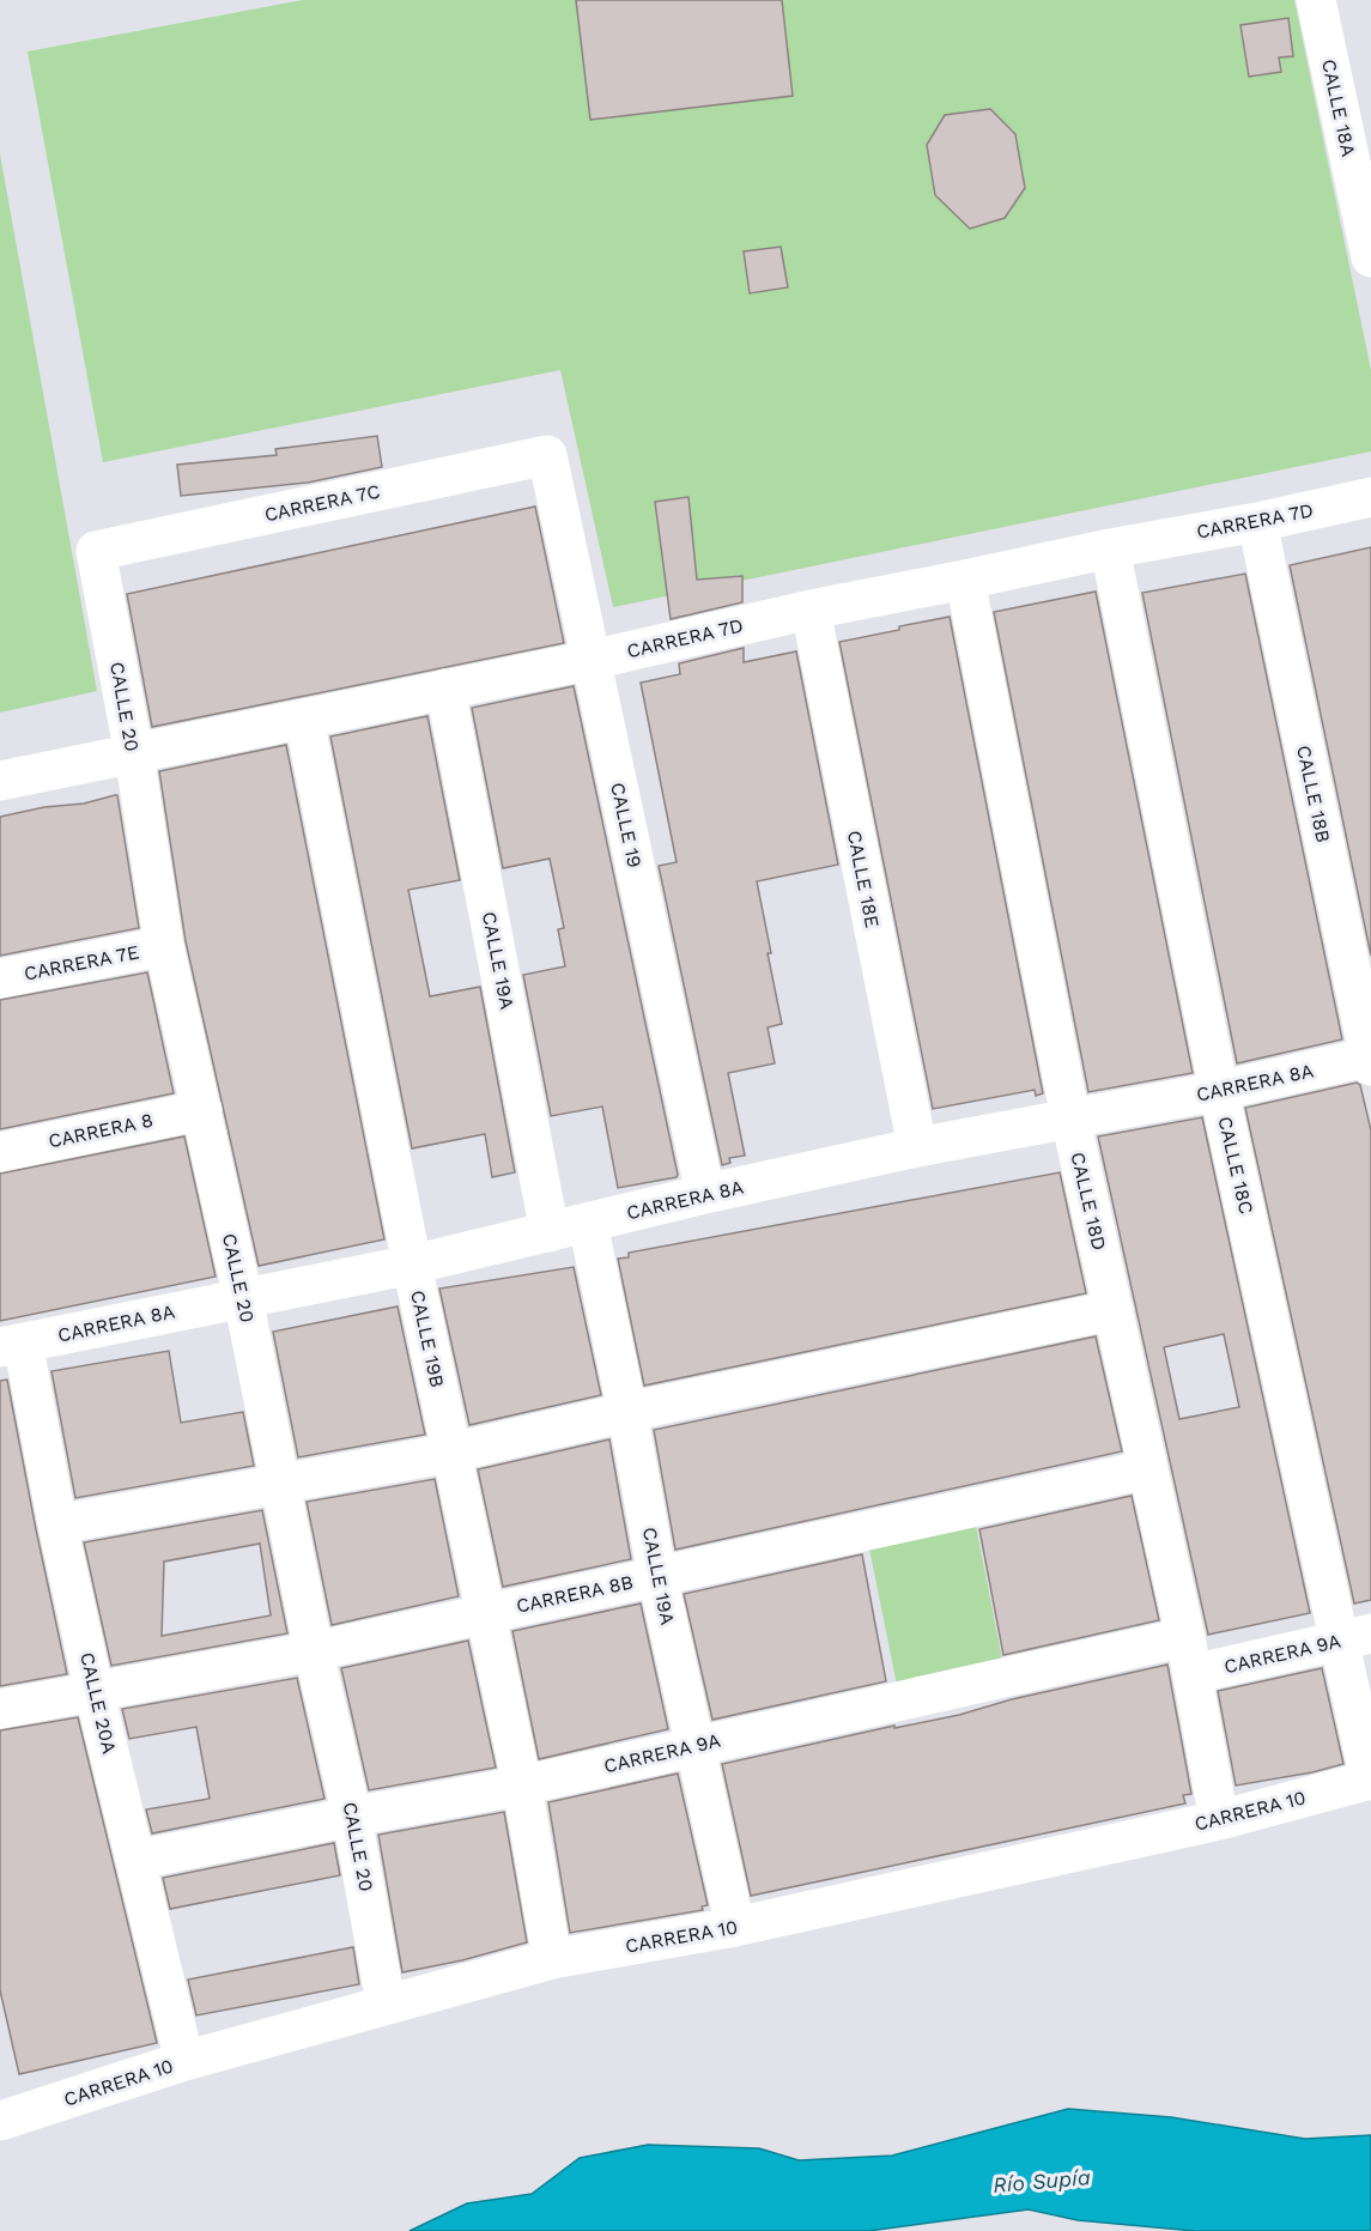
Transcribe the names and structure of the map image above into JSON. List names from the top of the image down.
{
  "streets": {
    "street": [
      "CALLE 18A",
      "CARRERA 7C",
      "CARRERA 7D",
      "CALLE 20",
      "CALLE 18B",
      "CALLE 19",
      "CALLE 18E",
      "CALLE 19A",
      "CARRERA 7E",
      "CARRERA 8A",
      "CARRERA 8",
      "CALLE 18C",
      "CALLE 18D",
      "CALLE 19B",
      "CARRERA 8B",
      "CARRERA 9A",
      "CALLE 20A",
      "CARRERA 10"
    ]
  },
  "crossings": [
    ["CARRERA 7C", "CALLE 20"],
    ["CARRERA 7C", "CALLE 19"],
    ["CARRERA 7D", "CALLE 20"],
    ["CARRERA 7D", "CALLE 18B"],
    ["CARRERA 7D", "CALLE 19"],
    ["CARRERA 7D", "CALLE 18E"],
    ["CARRERA 7D", "CALLE 19A"],
    ["CARRERA 7D", "CALLE 18C"],
    ["CARRERA 7D", "CALLE 18D"],
    ["CARRERA 7D", "CALLE 19B"],
    ["CALLE 20", "CARRERA 7E"],
    ["CALLE 20", "CARRERA 8A"],
    ["CALLE 20", "CARRERA 8"],
    ["CALLE 20", "CARRERA 8B"],
    ["CALLE 20", "CARRERA 9A"],
    ["CALLE 20", "CARRERA 10"],
    ["CALLE 18B", "CARRERA 8A"],
    ["CALLE 19", "CARRERA 8A"],
    ["CALLE 18E", "CARRERA 8A"],
    ["CALLE 19A", "CARRERA 8A"],
    ["CALLE 19A", "CARRERA 8B"],
    ["CALLE 19A", "CARRERA 9A"],
    ["CALLE 19A", "CARRERA 10"],
    ["CARRERA 8A", "CALLE 18C"],
    ["CARRERA 8A", "CALLE 18D"],
    ["CARRERA 8A", "CALLE 19B"],
    ["CARRERA 8A", "CALLE 20A"],
    ["CALLE 18C", "CARRERA 9A"],
    ["CALLE 18C", "CARRERA 10"],
    ["CALLE 18D", "CARRERA 8B"],
    ["CALLE 18D", "CARRERA 9A"],
    ["CALLE 18D", "CARRERA 10"],
    ["CALLE 19B", "CARRERA 8B"],
    ["CALLE 19B", "CARRERA 9A"],
    ["CALLE 19B", "CARRERA 10"],
    ["CARRERA 8B", "CALLE 20A"],
    ["CARRERA 9A", "CALLE 20A"],
    ["CALLE 20A", "CARRERA 10"]
  ],
  "water": ["Río Supía"]
}
